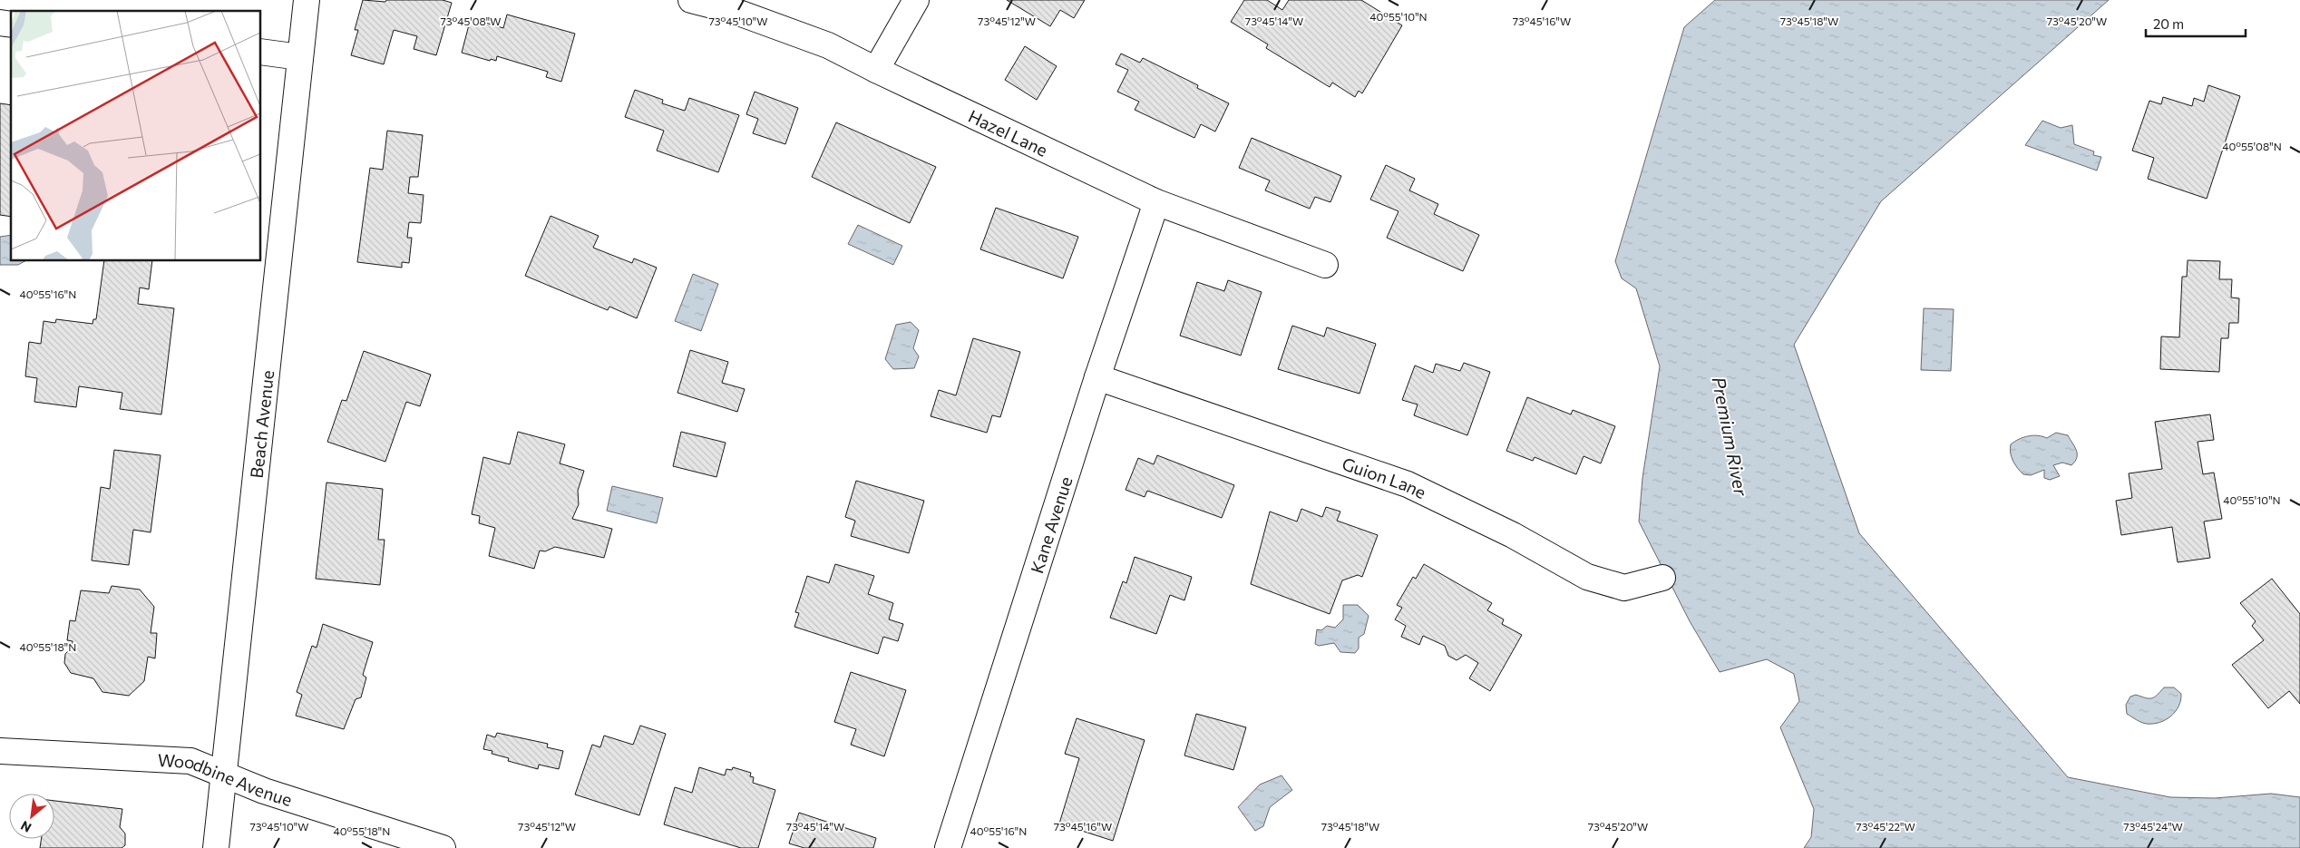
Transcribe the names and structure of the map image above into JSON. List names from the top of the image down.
{
  "streets": {
    "street": [
      "Hazel Lane",
      "Beach Avenue",
      "Guion Lane",
      "Kane Avenue",
      "Woodbine Avenue"
    ]
  },
  "crossings": [
    ["Hazel Lane", "Kane Avenue"],
    ["Beach Avenue", "Woodbine Avenue"],
    ["Guion Lane", "Kane Avenue"]
  ],
  "water": ["Premium River"],
  "scale_bar": "20 m",
  "north": "bottom left",
  "coordinates": [
    "40°55'10\"N",
    "73°45'08\"W",
    "73°45'10\"W",
    "73°45'12\"W",
    "73°45'14\"W",
    "73°45'16\"W",
    "73°45'18\"W",
    "73°45'20\"W",
    "40°55'08\"N",
    "40°55'16\"N",
    "40°55'18\"N",
    "73°45'22\"W",
    "73°45'24\"W"
  ]
}
